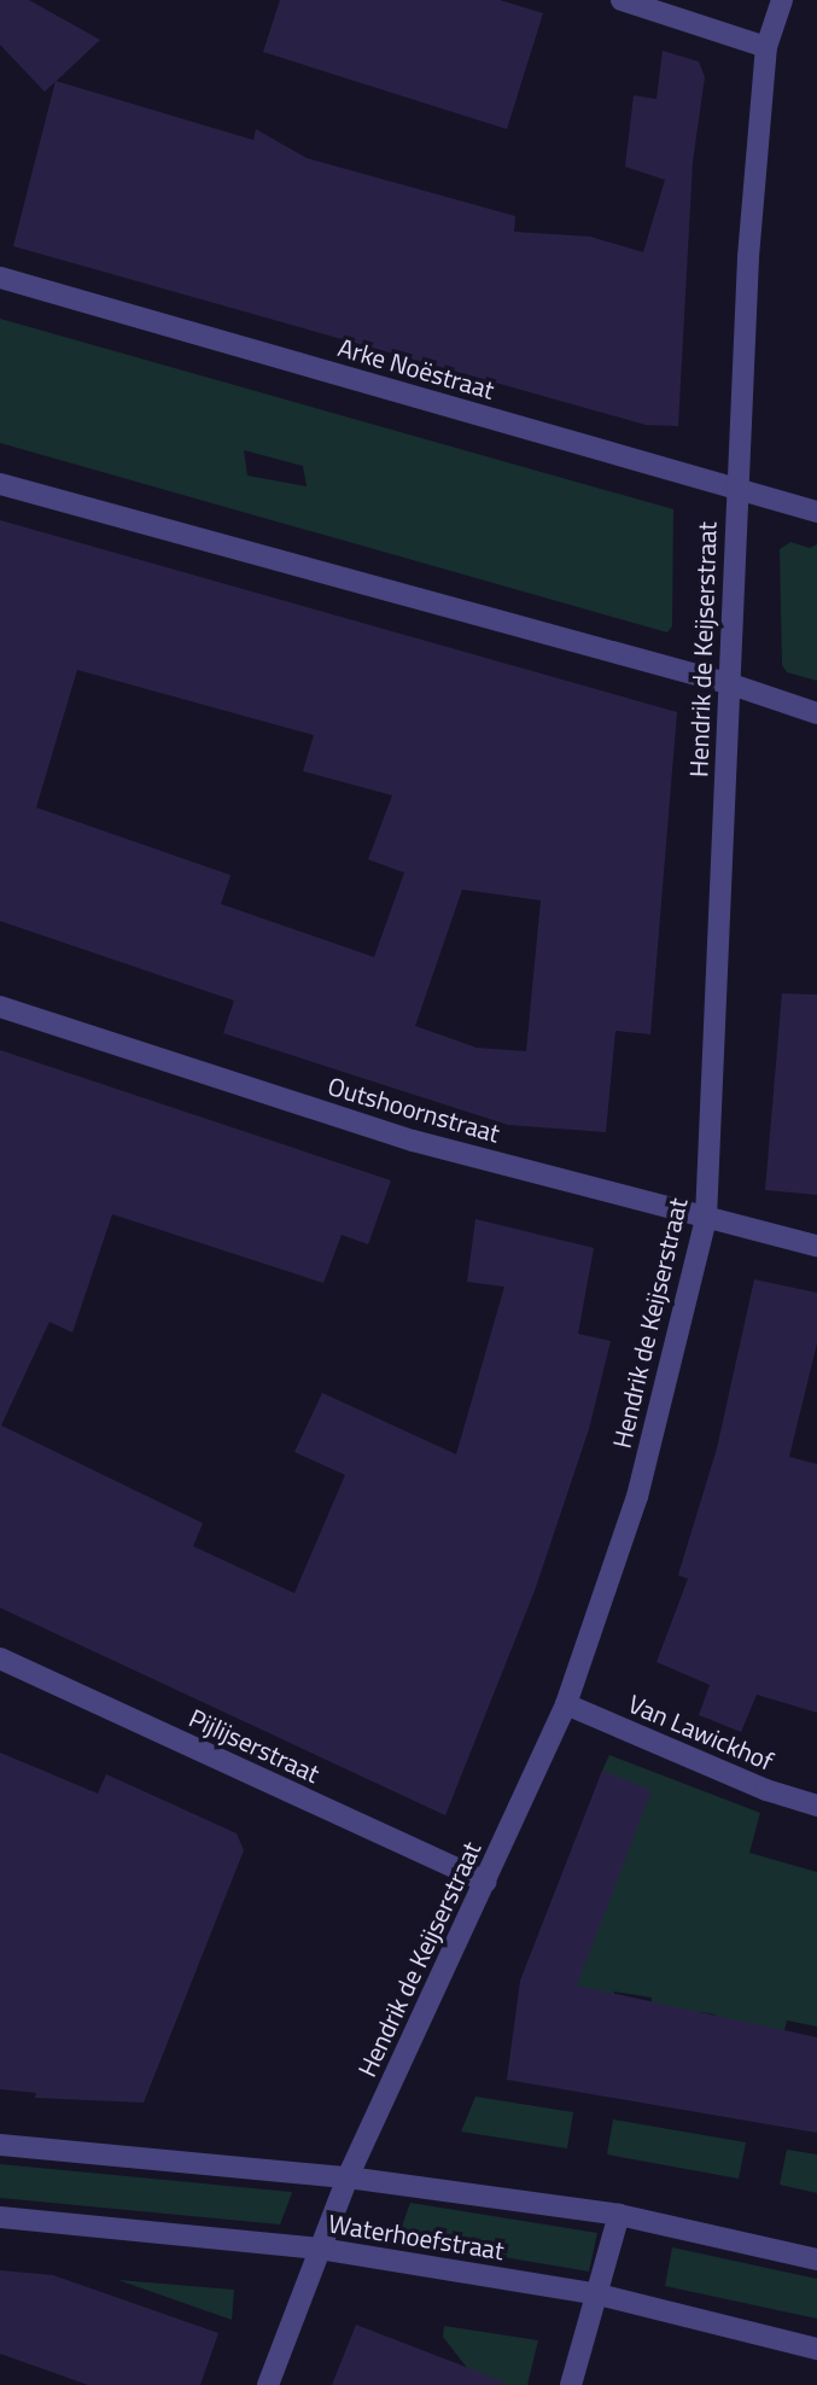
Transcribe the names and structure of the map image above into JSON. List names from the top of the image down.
{
  "streets": {
    "street": [
      "Arke Noëstraat",
      "Hendrik de Keijserstraat",
      "Outshoornstraat",
      "Van Lawickhof",
      "Pijlijserstraat",
      "Waterhoefstraat"
    ]
  },
  "crossings": [
    ["Arke Noëstraat", "Hendrik de Keijserstraat"],
    ["Hendrik de Keijserstraat", "Outshoornstraat"],
    ["Hendrik de Keijserstraat", "Van Lawickhof"],
    ["Hendrik de Keijserstraat", "Pijlijserstraat"],
    ["Hendrik de Keijserstraat", "Waterhoefstraat"]
  ]
}
